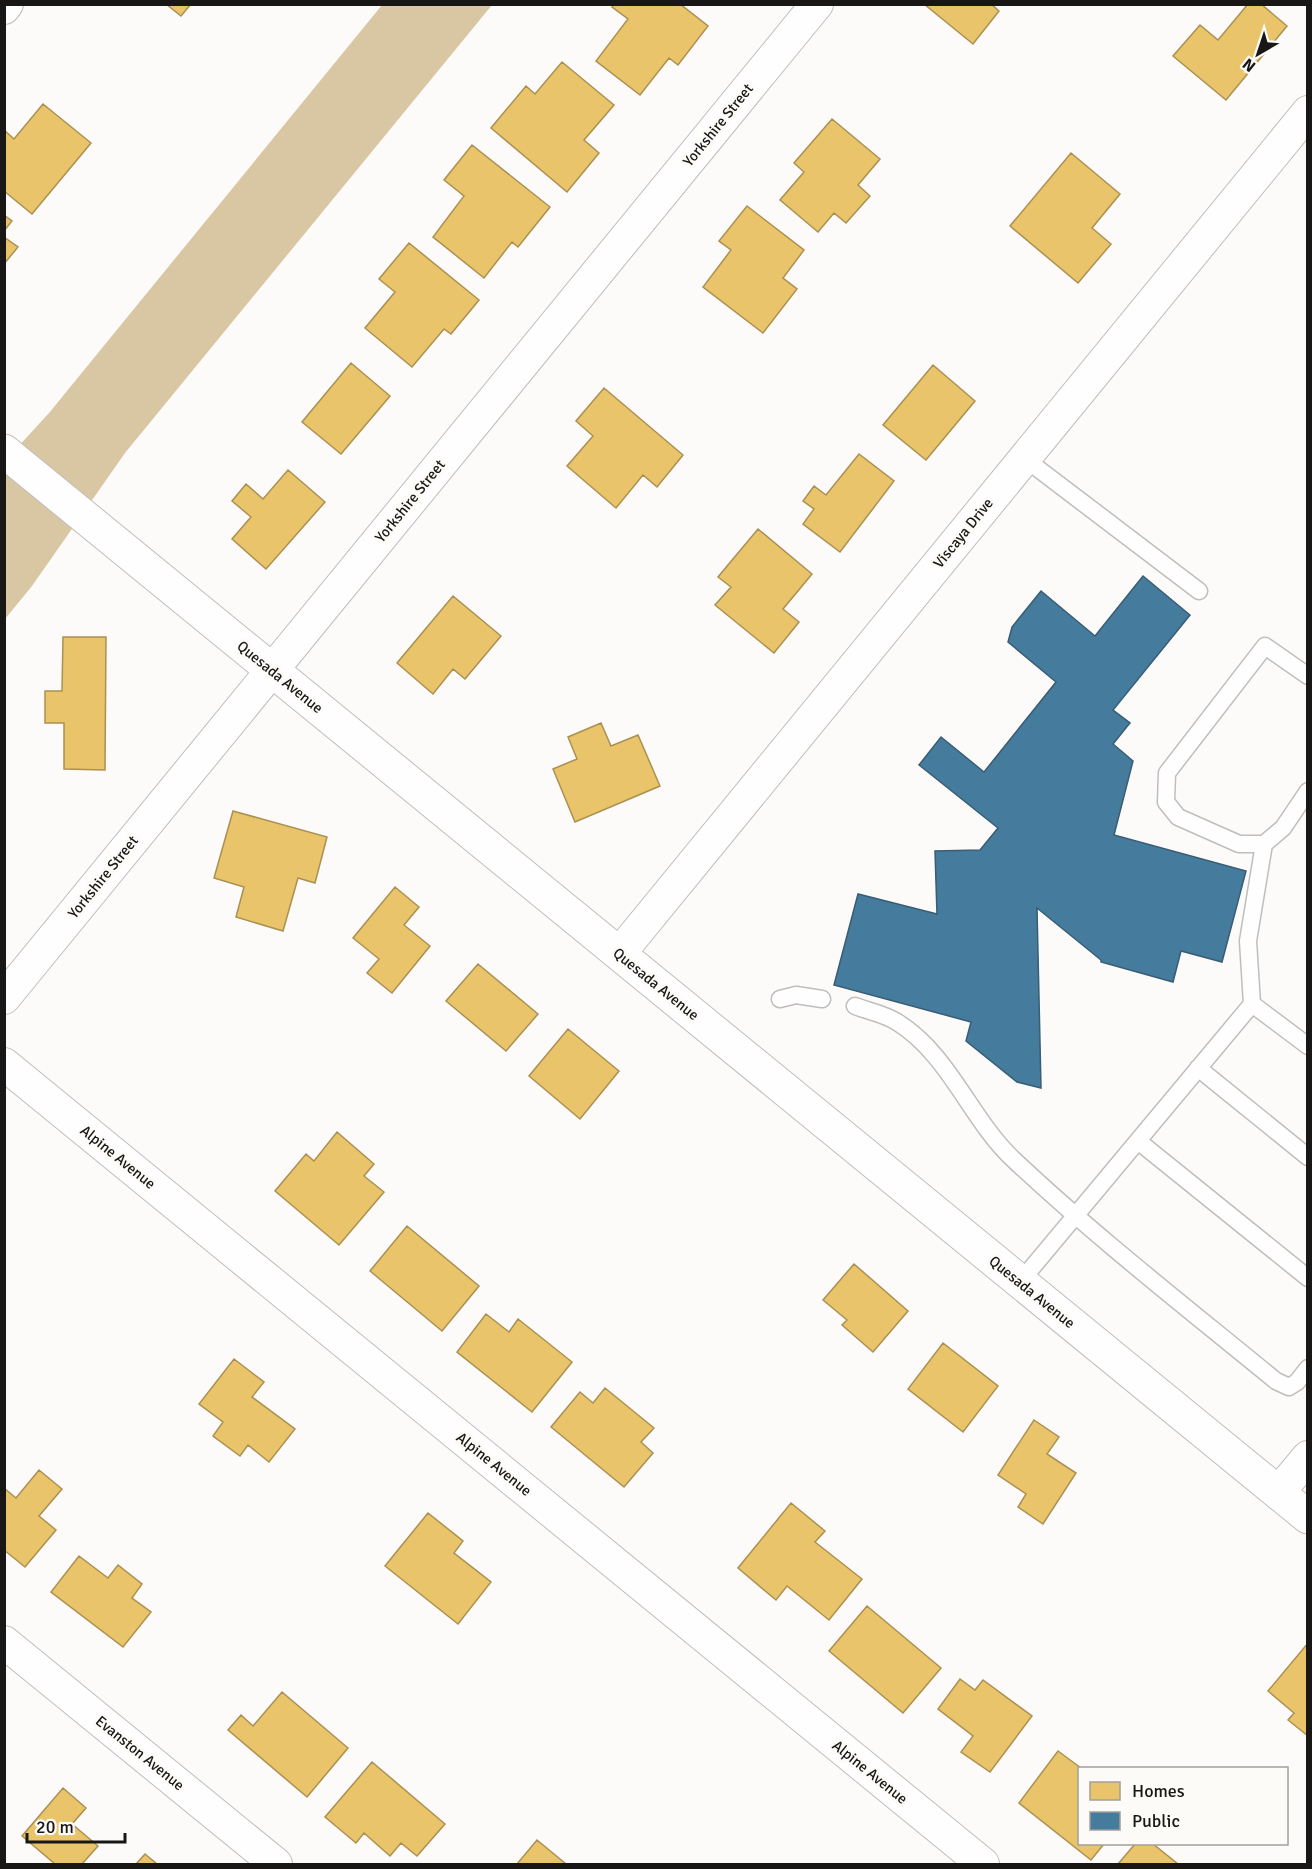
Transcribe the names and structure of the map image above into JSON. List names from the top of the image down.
{
  "streets": {
    "street": [
      "Yorkshire Street",
      "Viscaya Drive",
      "Quesada Avenue",
      "Alpine Avenue",
      "Evanston Avenue"
    ]
  },
  "crossings": [
    ["Yorkshire Street", "Quesada Avenue"],
    ["Viscaya Drive", "Quesada Avenue"]
  ],
  "legend": ["Homes", "Public"],
  "scale_bar": "20 m",
  "north": "bottom left"
}
